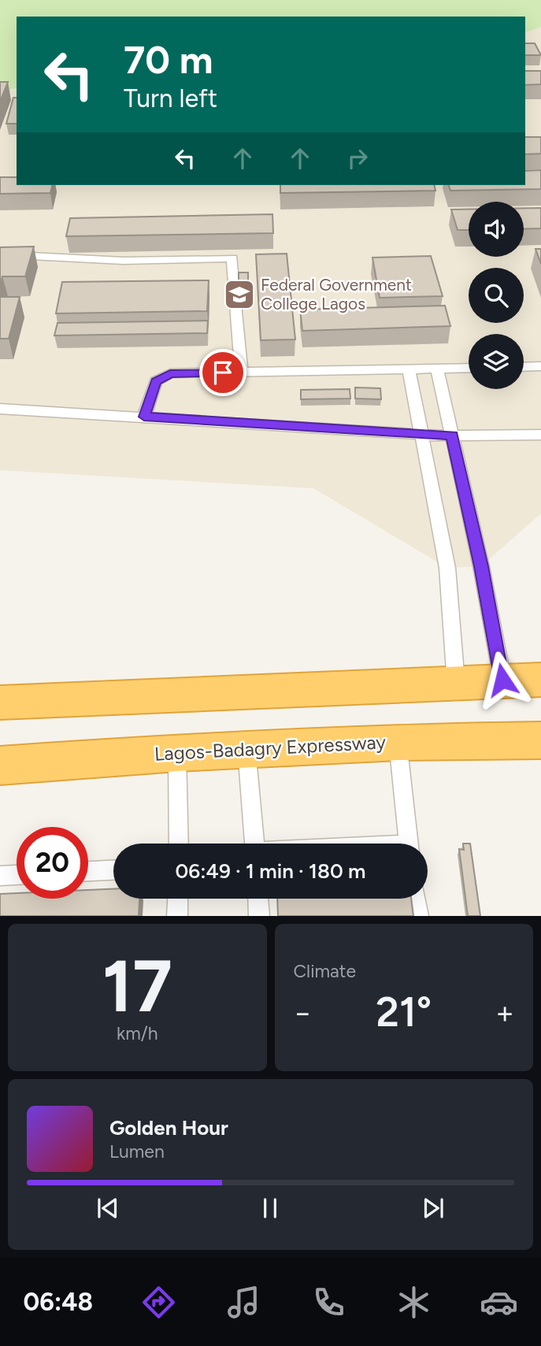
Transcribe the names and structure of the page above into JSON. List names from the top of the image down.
{
  "streets": {
    "highway": ["Lagos-Badagry Expressway"]
  },
  "places": {
    "school or university": ["Federal Government College Lagos"]
  },
  "page": {
    "turn": ["70 m", "Turn left"],
    "limit": "20",
    "trip": "06:49 · 1 min · 180 m",
    "tile": [
      ["17", "km/h"],
      "Climate"
    ],
    "heat": ["−", "21°", "+"],
    "song": ["Golden Hour", "Lumen"],
    "tabs": "06:48"
  }
}
